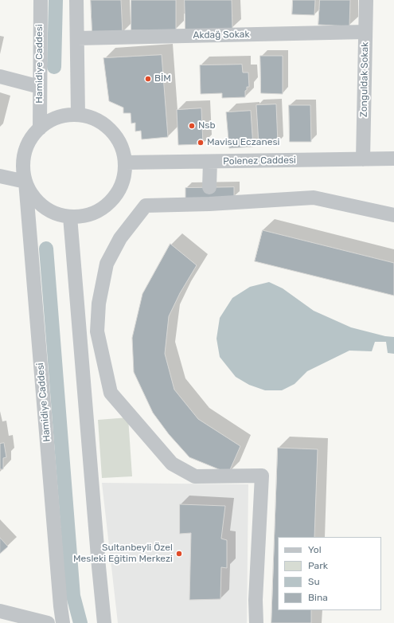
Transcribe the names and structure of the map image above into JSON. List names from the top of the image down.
{
  "streets": {
    "street": [
      "Akdağ Sokak",
      "Hamidiye Caddesi",
      "Zonguldak Sokak",
      "Polenez Caddesi"
    ]
  },
  "crossings": [
    ["Akdağ Sokak", "Zonguldak Sokak"],
    ["Hamidiye Caddesi", "Polenez Caddesi"],
    ["Zonguldak Sokak", "Polenez Caddesi"]
  ],
  "places": [
    "BİM",
    "Nsb",
    "Mavisu Eczanesi",
    "Sultanbeyli Özel Mesleki Eğitim Merkezi"
  ],
  "legend": [
    "Yol",
    "Park",
    "Su",
    "Bina"
  ]
}
